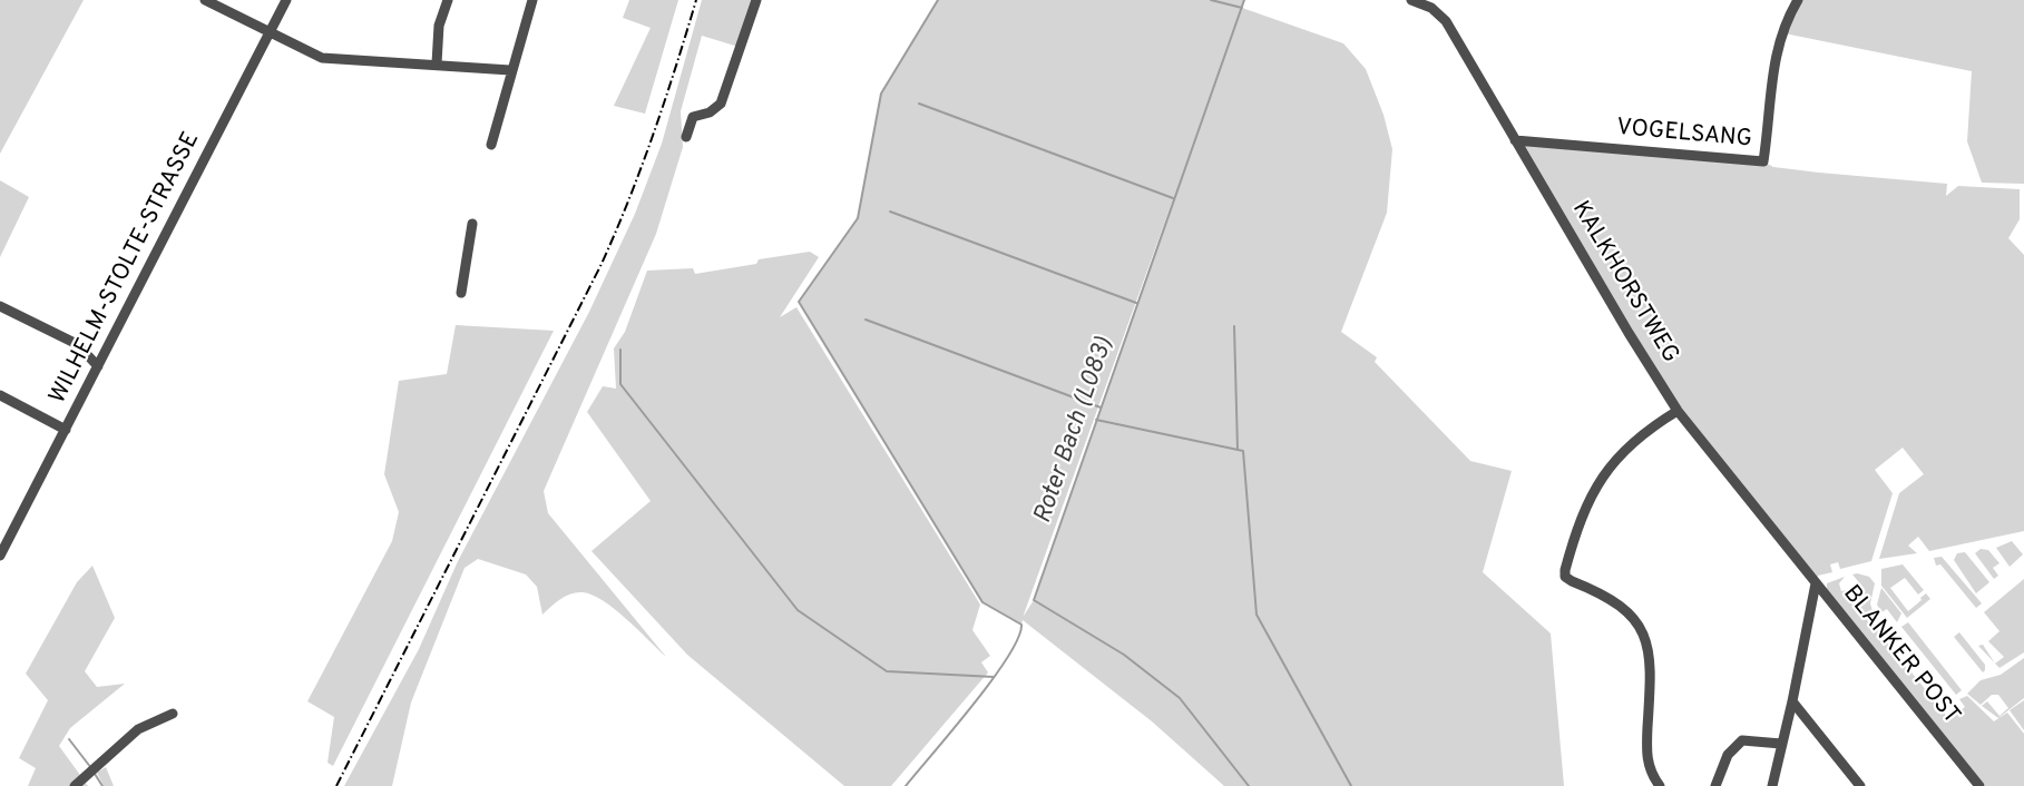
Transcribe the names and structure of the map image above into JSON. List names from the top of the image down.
{
  "streets": {
    "street": [
      "VOGELSANG",
      "WILHELM-STOLTE-STRASSE",
      "KALKHORSTWEG",
      "BLANKER POST"
    ]
  },
  "crossings": [
    ["VOGELSANG", "KALKHORSTWEG"],
    ["KALKHORSTWEG", "BLANKER POST"]
  ],
  "water": ["Roter Bach (L083)"]
}
